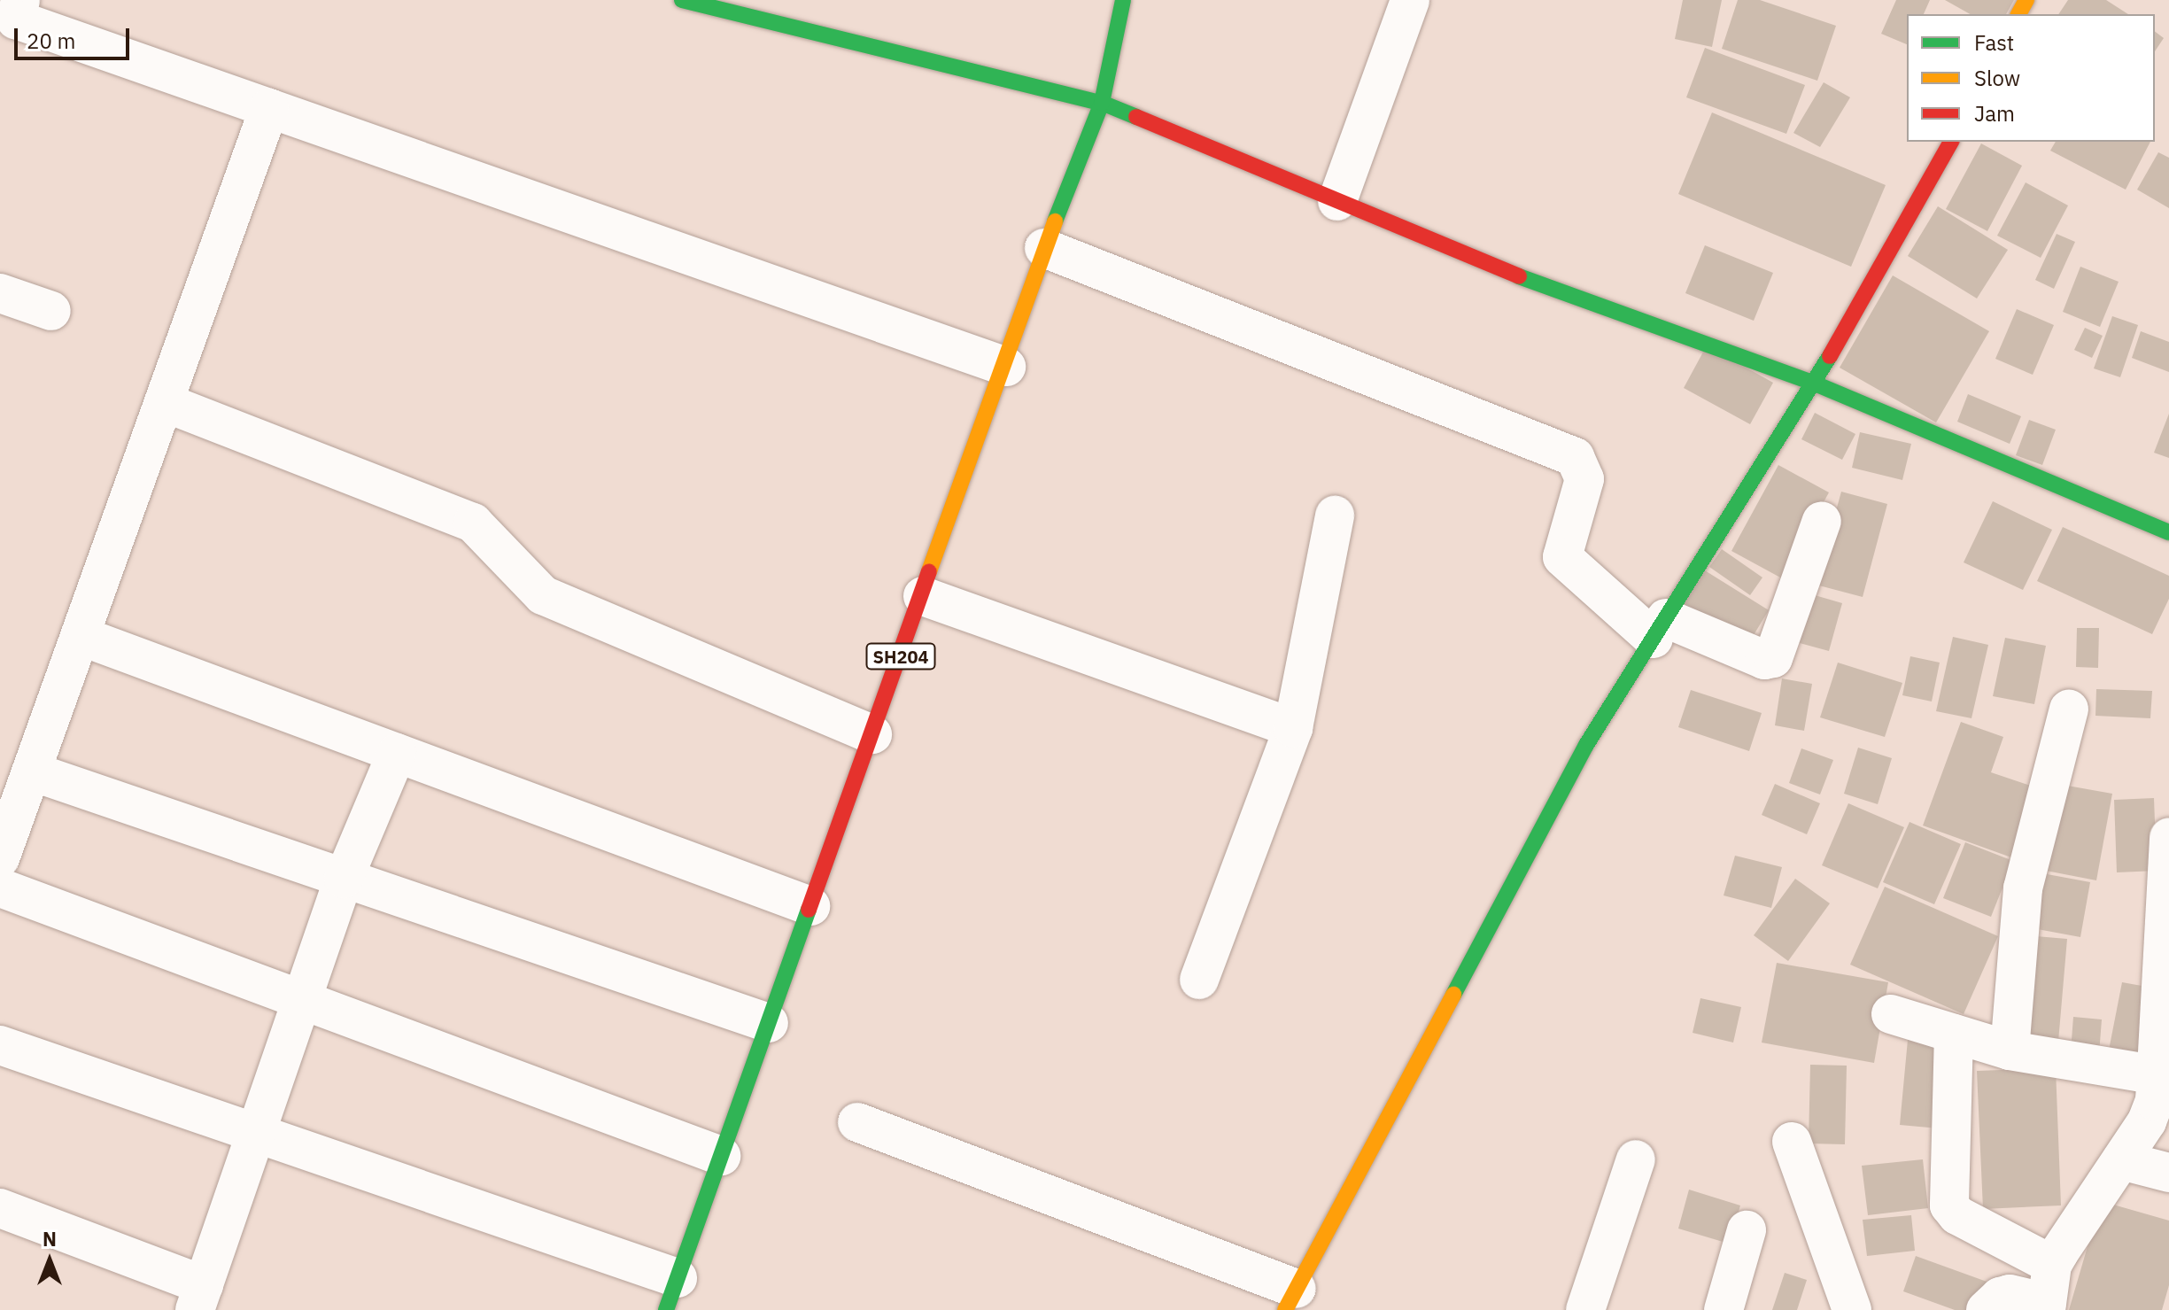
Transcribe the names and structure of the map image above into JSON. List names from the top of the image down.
{
  "streets": {
    "street": ["SH204"]
  },
  "legend": ["Fast", "Slow", "Jam"],
  "scale_bar": "20 m",
  "north": "top"
}
